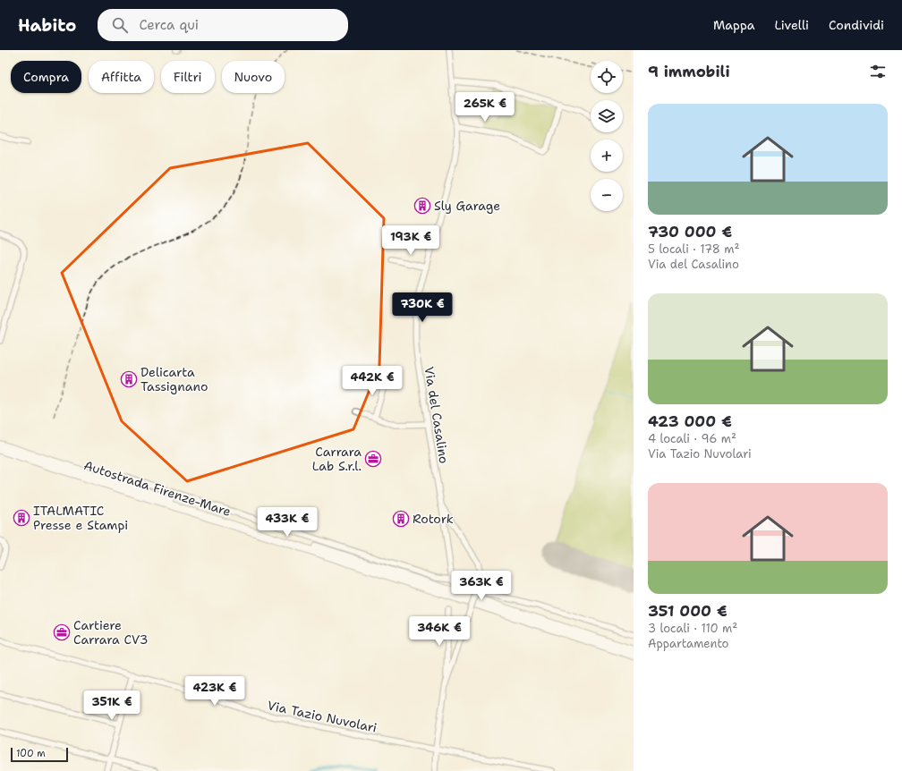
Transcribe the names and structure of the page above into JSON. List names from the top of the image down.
{
  "streets": {
    "highway": ["Autostrada Firenze-Mare"],
    "street": ["Via del Casalino", "Via Tazio Nuvolari"]
  },
  "crossings": [
    ["Via del Casalino", "Via Tazio Nuvolari"]
  ],
  "places": {
    "building": [
      "Sly Garage",
      "Delicarta Tassignano",
      "ITALMATIC Presse e Stampi",
      "Rotork"
    ],
    "office": ["Carrara Lab S.r.l.", "Cartiere Carrara CV3"]
  },
  "scale_bar": "100 m",
  "page": {
    "header": "Habito",
    "search": "Cerca qui",
    "nav": ["Mappa", "Livelli", "Condividi"],
    "heading": "9 immobili",
    "map_buttons": ["+", "−"],
    "chip": [
      "Compra",
      "Affitta",
      "Filtri",
      "Nuovo"
    ],
    "price": [
      "265K €",
      "193K €",
      "730K €",
      "442K €",
      "433K €",
      "363K €",
      "346K €",
      "423K €",
      "351K €"
    ],
    "list": [
      {
        "name": "730 000 €",
        "note": "5 locali · 178 m² · Via del Casalino"
      },
      {
        "name": "423 000 €",
        "note": "4 locali · 96 m² · Via Tazio Nuvolari"
      },
      {
        "name": "351 000 €",
        "note": "3 locali · 110 m² · Appartamento"
      }
    ],
    "scale": "100 m"
  }
}
